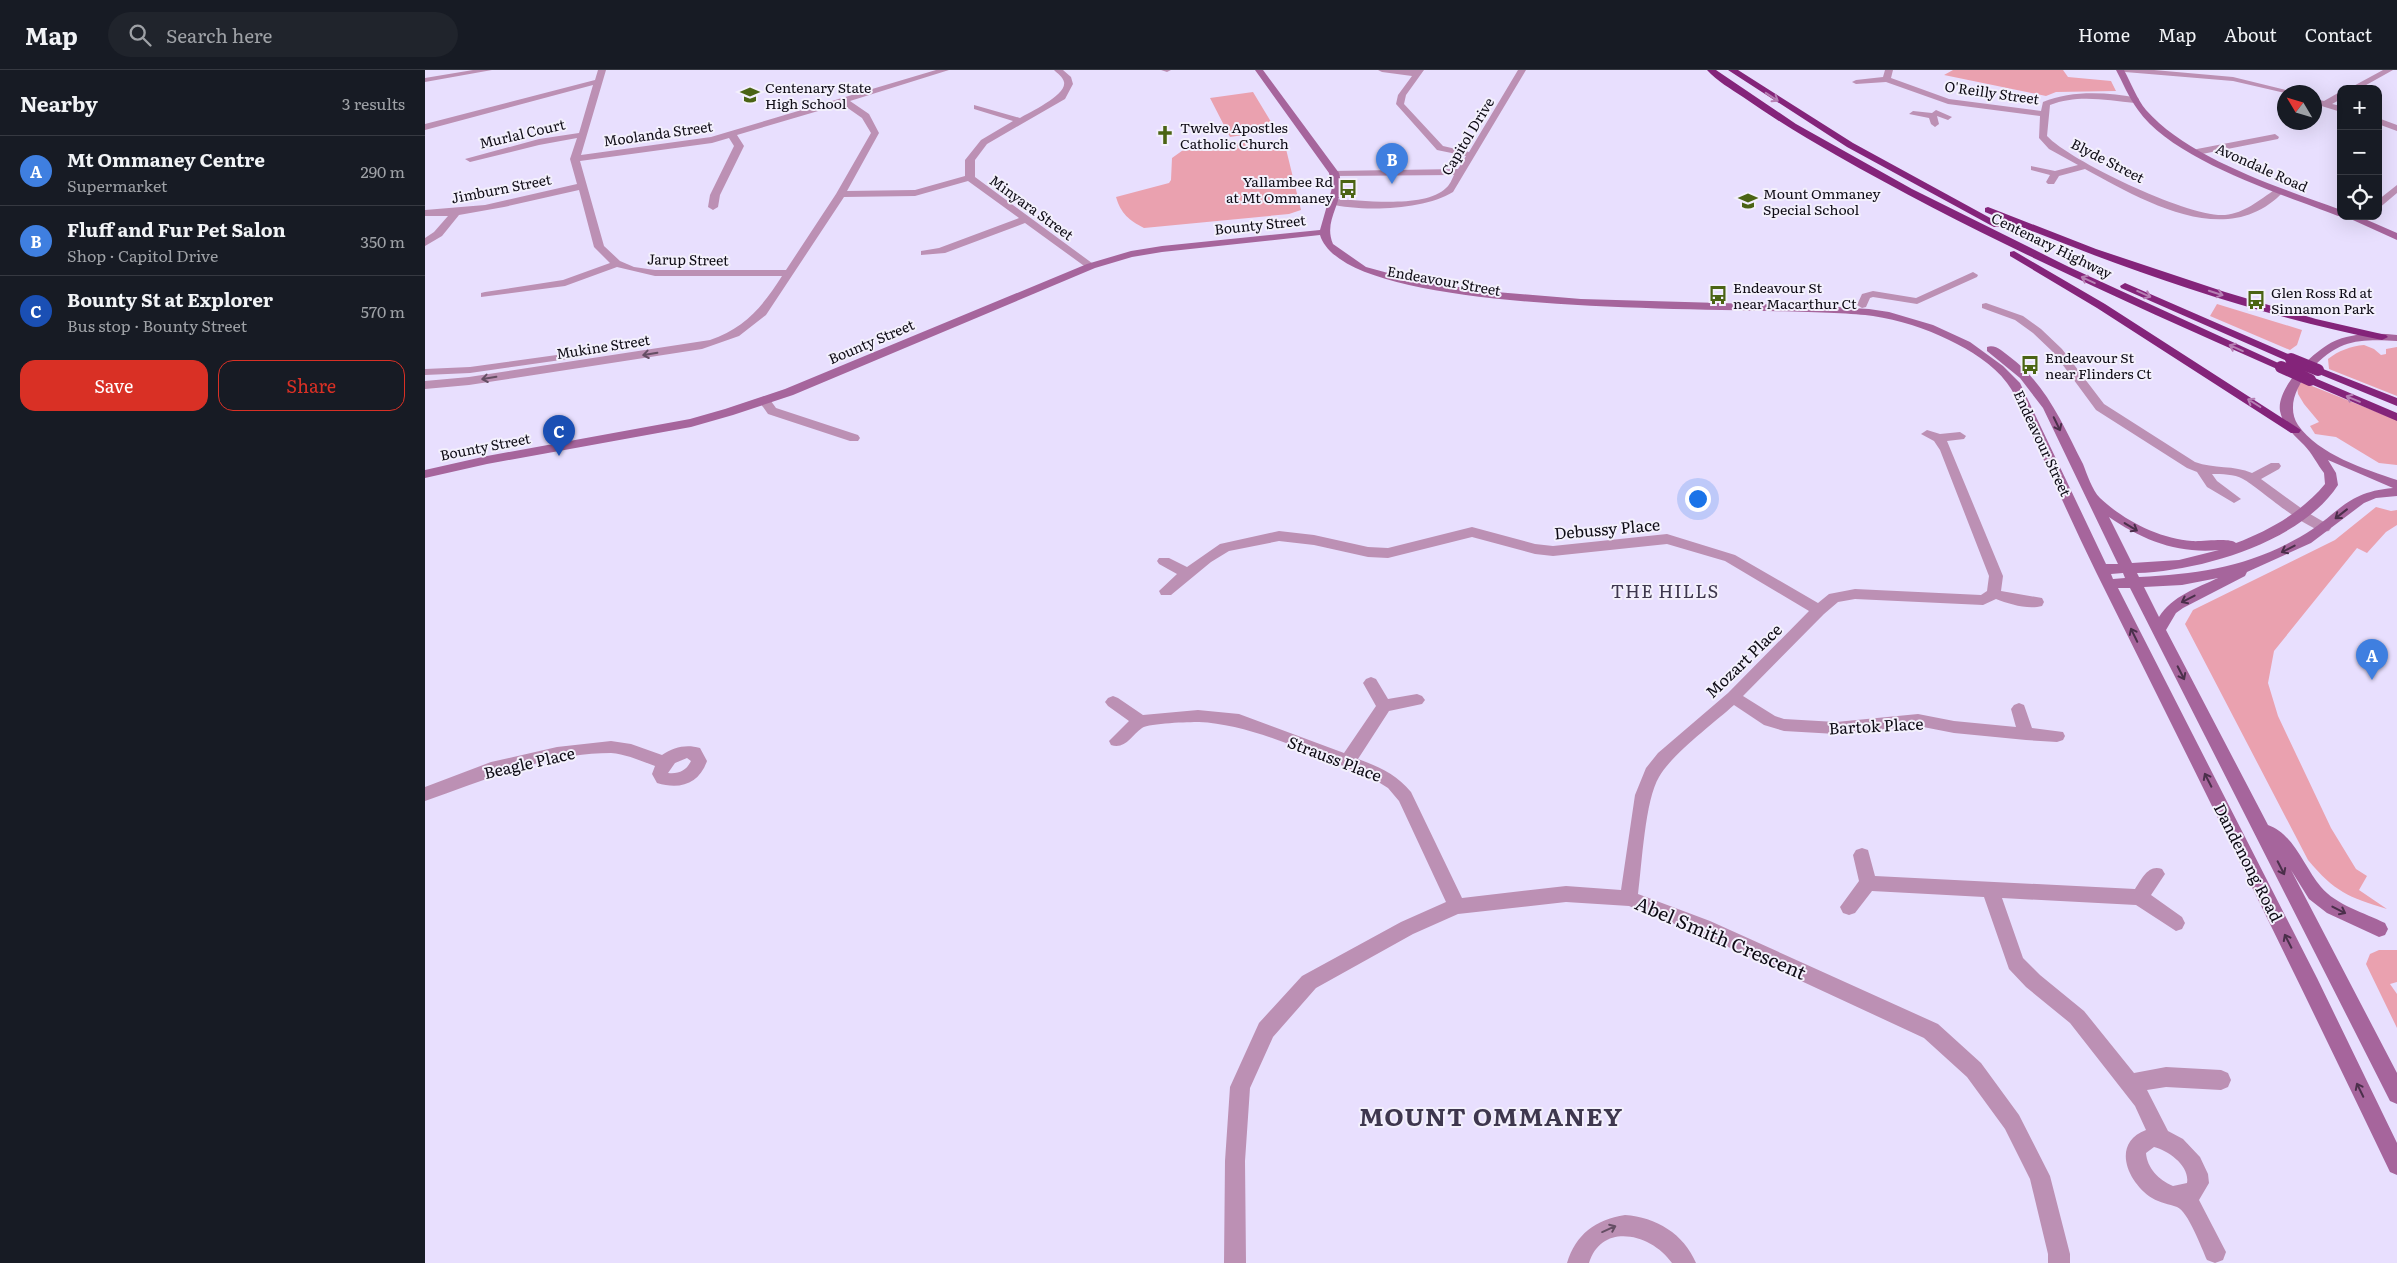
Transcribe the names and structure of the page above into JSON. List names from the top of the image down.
{
  "streets": {
    "highway": ["Centenary Highway"],
    "main road": [
      "Avondale Road",
      "Bounty Street",
      "Endeavour Street",
      "Dandenong Road"
    ],
    "street": [
      "O'Reilly Street",
      "Murlal Court",
      "Moolanda Street",
      "Capitol Drive",
      "Blyde Street",
      "Jimburn Street",
      "Minyara Street",
      "Jarup Street",
      "Mukine Street",
      "Debussy Place",
      "Mozart Place",
      "Bartok Place",
      "Strauss Place",
      "Beagle Place",
      "Abel Smith Crescent"
    ]
  },
  "crossings": [
    ["O'Reilly Street", "Blyde Street"],
    ["Murlal Court", "Jarup Street"],
    ["Moolanda Street", "Jarup Street"],
    ["Moolanda Street", "Mukine Street"],
    ["Blyde Street", "Avondale Road"],
    ["Jimburn Street", "Jarup Street"],
    ["Minyara Street", "Bounty Street"],
    ["Bounty Street", "Endeavour Street"],
    ["Jarup Street", "Mukine Street"],
    ["Endeavour Street", "Dandenong Road"],
    ["Debussy Place", "Mozart Place"],
    ["Mozart Place", "Bartok Place"],
    ["Mozart Place", "Abel Smith Crescent"],
    ["Strauss Place", "Abel Smith Crescent"]
  ],
  "districts": ["THE HILLS", "MOUNT OMMANEY"],
  "places": {
    "school or university": ["Centenary State High School", "Mount Ommaney Special School"],
    "church": ["Twelve Apostles Catholic Church"],
    "bus stop": [
      "Yallambee Rd at Mt Ommaney",
      "Endeavour St near Macarthur Ct",
      "Glen Ross Rd at Sinnamon Park",
      "Endeavour St near Flinders Ct"
    ]
  },
  "north": "top left",
  "page": {
    "header": "Map",
    "search": "Search here",
    "nav": [
      "Home",
      "Map",
      "About",
      "Contact"
    ],
    "heading": ["Nearby", "3 results"],
    "map_buttons": ["+", "−"],
    "list": [
      {
        "mark": "A",
        "name": "Mt Ommaney Centre",
        "note": "Supermarket",
        "value": "290 m"
      },
      {
        "mark": "B",
        "name": "Fluff and Fur Pet Salon",
        "note": "Shop · Capitol Drive",
        "value": "350 m"
      },
      {
        "mark": "C",
        "name": "Bounty St at Explorer",
        "note": "Bus stop · Bounty Street",
        "value": "570 m"
      }
    ],
    "pins": ["B", "C", "A"],
    "buttons": ["Save", "Share"]
  }
}
